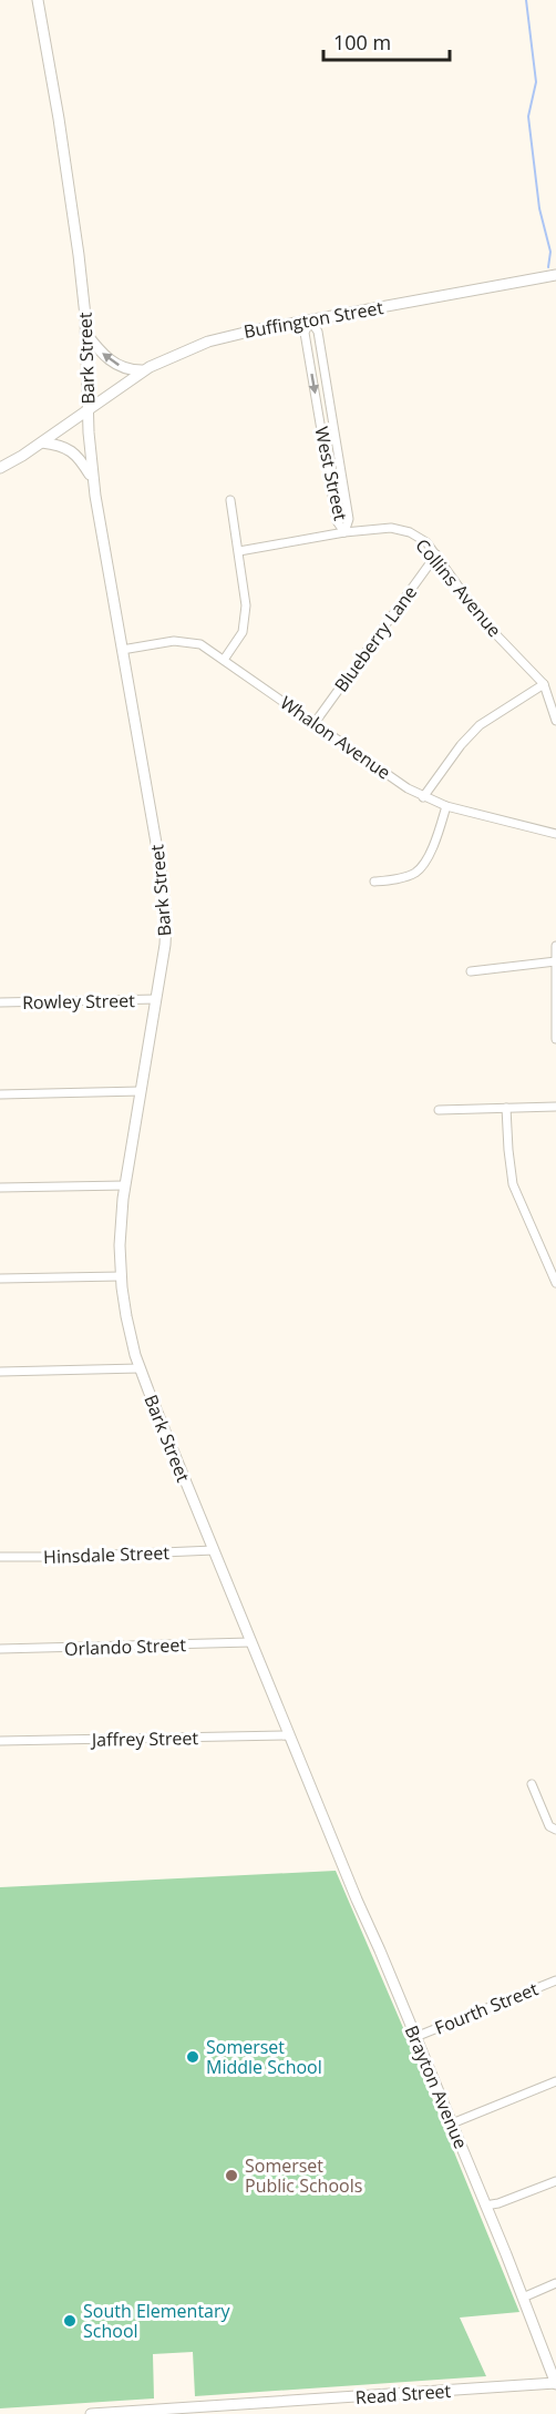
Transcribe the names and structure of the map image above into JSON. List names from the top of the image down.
{
  "streets": {
    "main road": [
      "Buffington Street",
      "Bark Street",
      "Brayton Avenue",
      "Read Street"
    ],
    "street": [
      "West Street",
      "Collins Avenue",
      "Blueberry Lane",
      "Whalon Avenue",
      "Rowley Street",
      "Hinsdale Street",
      "Orlando Street",
      "Jaffrey Street",
      "Fourth Street"
    ]
  },
  "crossings": [
    ["Buffington Street", "Bark Street"],
    ["Buffington Street", "West Street"],
    ["Bark Street", "Whalon Avenue"],
    ["Bark Street", "Rowley Street"],
    ["Bark Street", "Hinsdale Street"],
    ["Bark Street", "Orlando Street"],
    ["Bark Street", "Jaffrey Street"],
    ["Bark Street", "Brayton Avenue"],
    ["West Street", "Collins Avenue"],
    ["Collins Avenue", "Blueberry Lane"],
    ["Blueberry Lane", "Whalon Avenue"],
    ["Fourth Street", "Brayton Avenue"],
    ["Brayton Avenue", "Read Street"]
  ],
  "places": ["Somerset Middle School", "Somerset Public Schools", "South Elementary School"],
  "scale_bar": "100 m"
}
